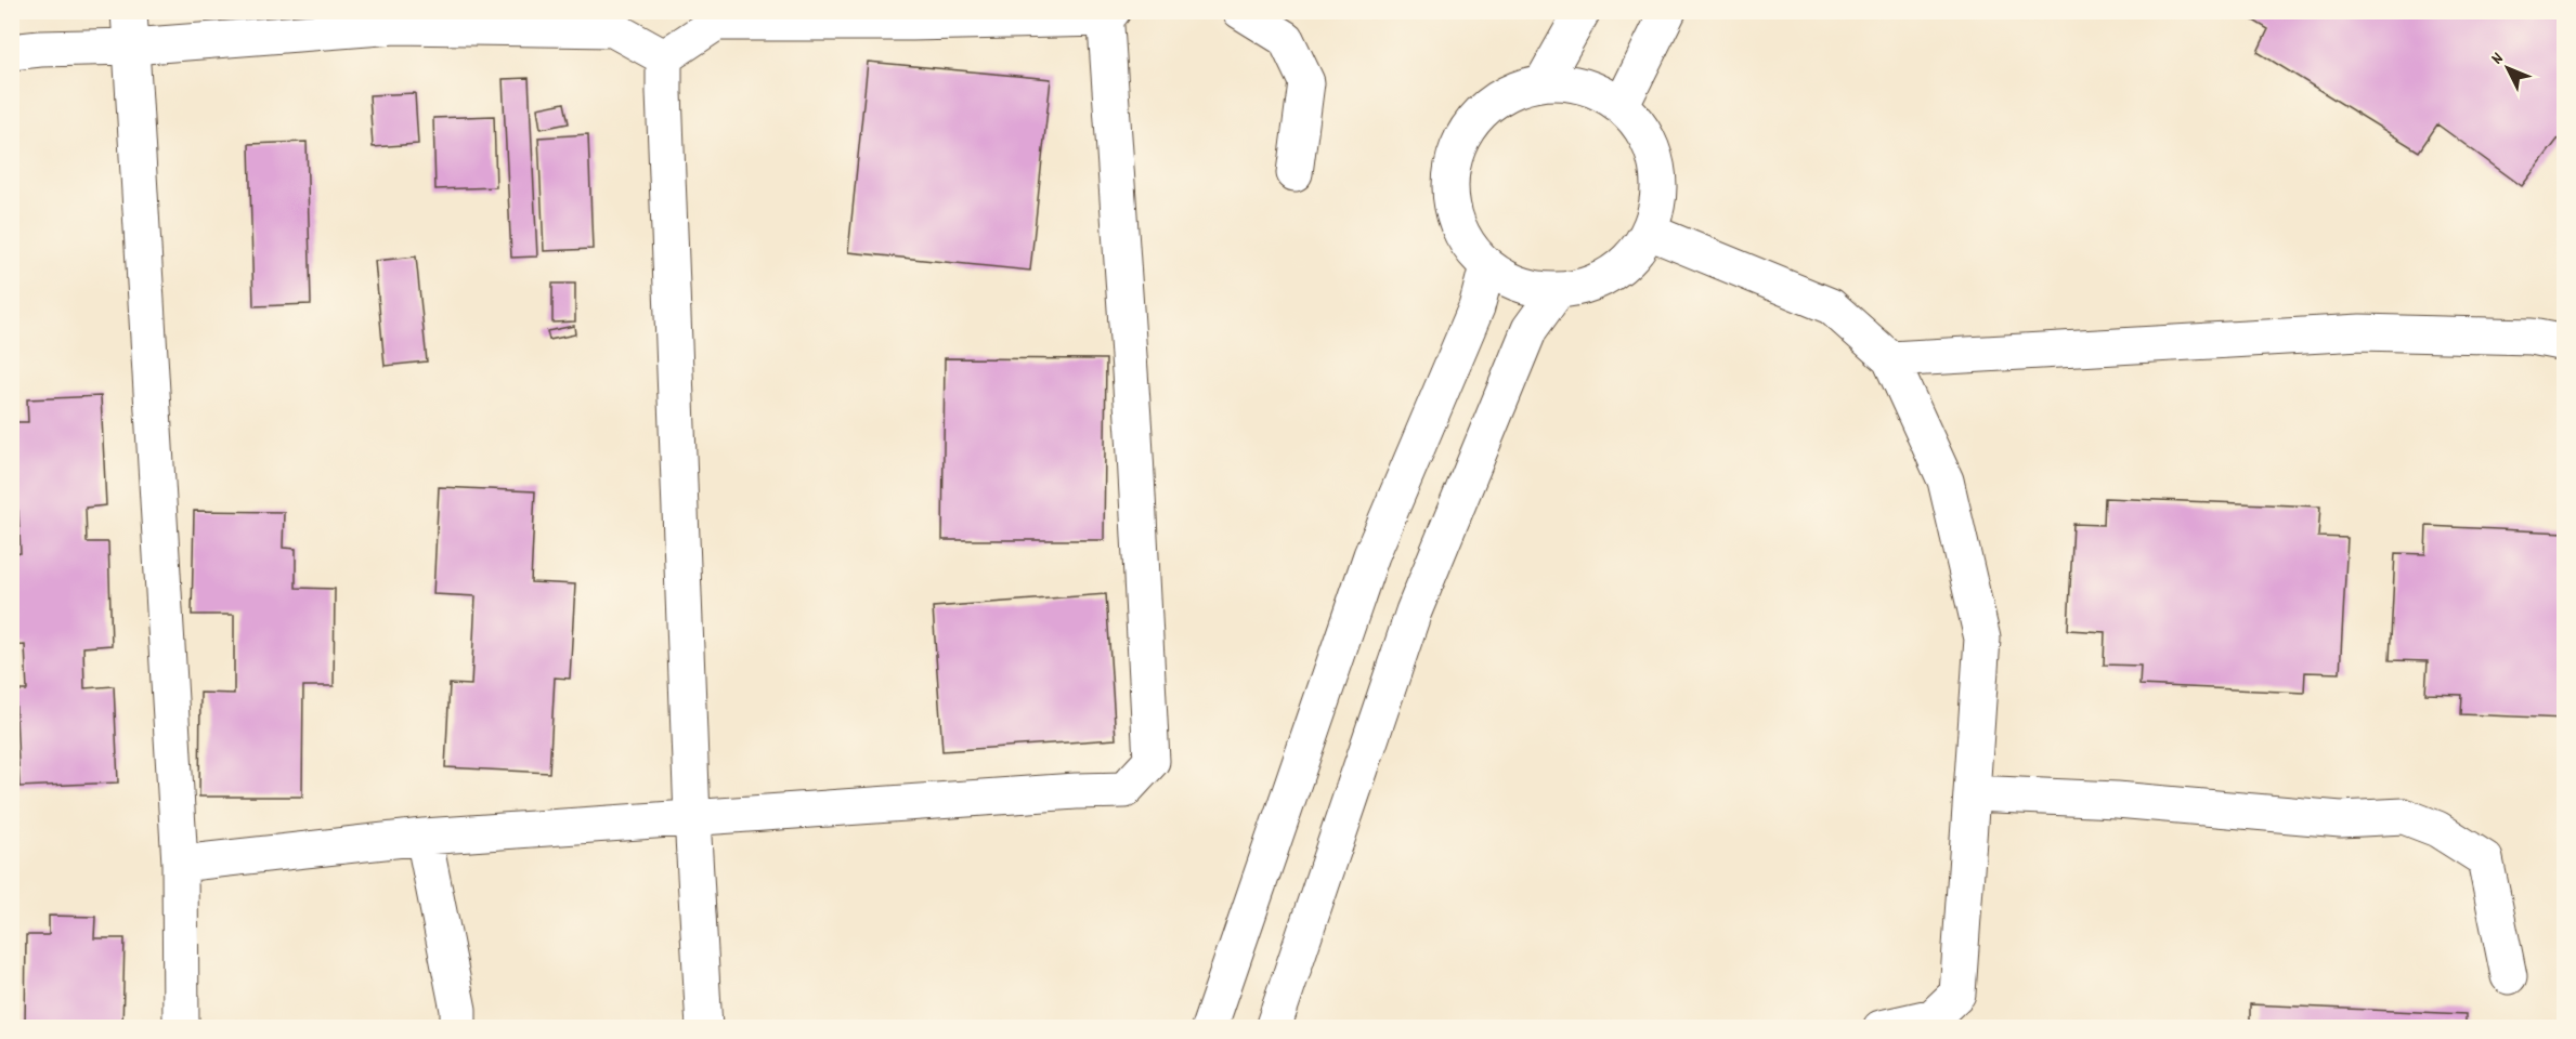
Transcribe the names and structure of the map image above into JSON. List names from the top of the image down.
{
  "north": "top left"
}
